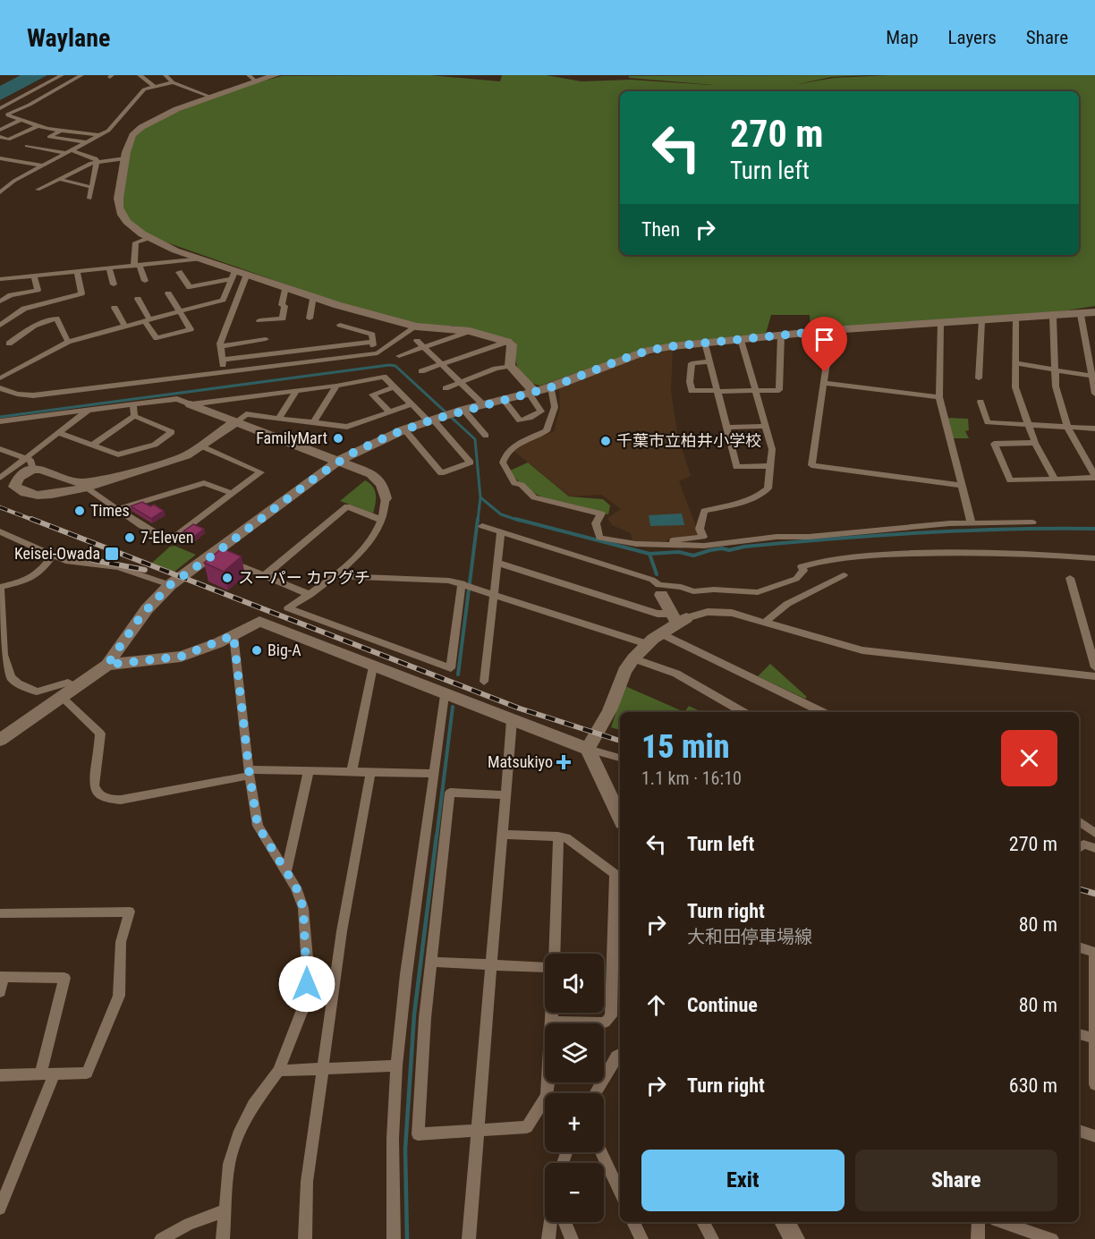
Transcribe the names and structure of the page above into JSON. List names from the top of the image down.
{
  "places": {
    "other": [
      "FamilyMart",
      "千葉市立柏井小学校",
      "Times",
      "7-Eleven",
      "スーパー カワグチ",
      "Big-A"
    ],
    "transit": ["Keisei-Owada"],
    "health": ["Matsukiyo"]
  },
  "page": {
    "header": "Waylane",
    "nav": ["Map", "Layers", "Share"],
    "turn": ["270 m", "Turn left"],
    "then": "Then",
    "heading": ["15 min", "1.1 km · 16:10"],
    "list": [
      {
        "name": "Turn left",
        "value": "270 m"
      },
      {
        "name": "Turn right",
        "note": "大和田停車場線",
        "value": "80 m"
      },
      {
        "name": "Continue",
        "value": "80 m"
      },
      {
        "name": "Turn right",
        "value": "630 m"
      }
    ],
    "map_buttons": ["+", "−"],
    "buttons": ["Exit", "Share"]
  }
}
